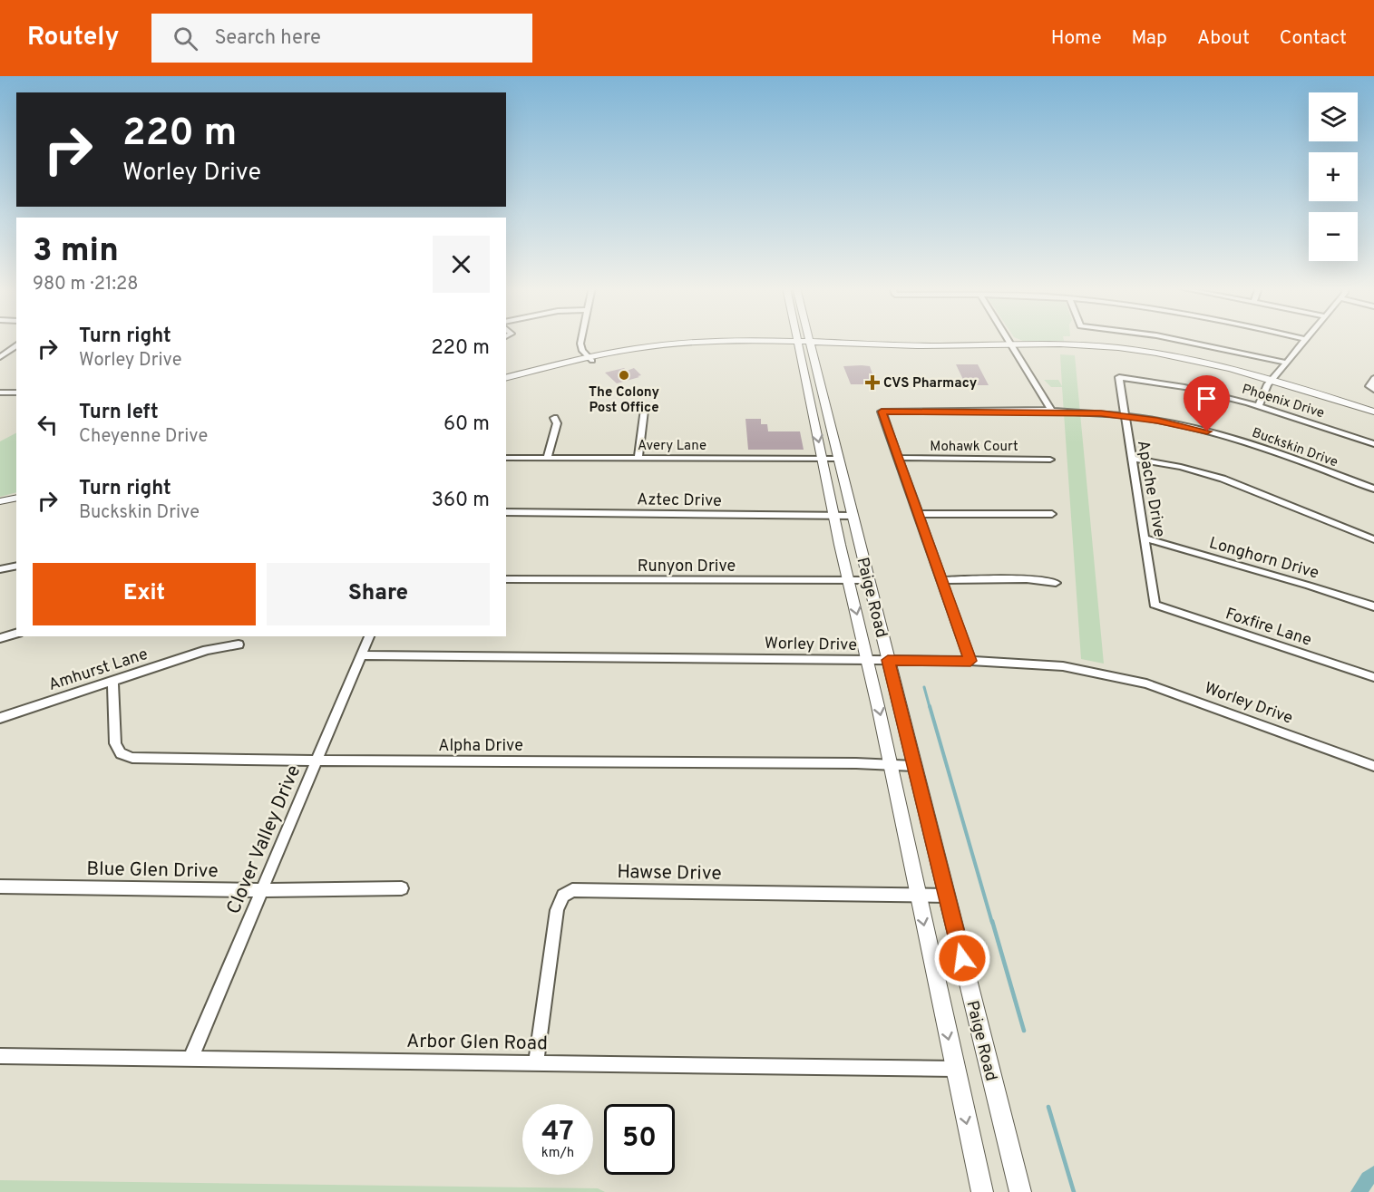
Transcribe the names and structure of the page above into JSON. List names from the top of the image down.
{
  "streets": {
    "main road": ["Paige Road"],
    "street": [
      "Phoenix Drive",
      "Avery Lane",
      "Mohawk Court",
      "Buckskin Drive",
      "Apache Drive",
      "Aztec Drive",
      "Longhorn Drive",
      "Runyon Drive",
      "Foxfire Lane",
      "Worley Drive",
      "Amhurst Lane",
      "Alpha Drive",
      "Clover Valley Drive",
      "Blue Glen Drive",
      "Hawse Drive",
      "Arbor Glen Road"
    ]
  },
  "crossings": [
    ["Phoenix Drive", "Apache Drive"],
    ["Avery Lane", "Paige Road"],
    ["Mohawk Court", "Buckskin Drive"],
    ["Buckskin Drive", "Apache Drive"],
    ["Apache Drive", "Longhorn Drive"],
    ["Apache Drive", "Foxfire Lane"],
    ["Aztec Drive", "Paige Road"],
    ["Runyon Drive", "Paige Road"],
    ["Paige Road", "Worley Drive"],
    ["Paige Road", "Alpha Drive"],
    ["Paige Road", "Hawse Drive"],
    ["Paige Road", "Arbor Glen Road"],
    ["Worley Drive", "Clover Valley Drive"],
    ["Amhurst Lane", "Alpha Drive"],
    ["Alpha Drive", "Clover Valley Drive"],
    ["Clover Valley Drive", "Blue Glen Drive"],
    ["Clover Valley Drive", "Arbor Glen Road"],
    ["Hawse Drive", "Arbor Glen Road"]
  ],
  "places": {
    "other": ["The Colony Post Office"],
    "health": ["CVS Pharmacy"]
  },
  "page": {
    "header": "Routely",
    "search": "Search here",
    "nav": [
      "Home",
      "Map",
      "About",
      "Contact"
    ],
    "map_buttons": ["+", "−"],
    "turn": ["220 m", "Worley Drive"],
    "heading": ["3 min", "980 m · 21:28"],
    "list": [
      {
        "name": "Turn right",
        "note": "Worley Drive",
        "value": "220 m"
      },
      {
        "name": "Turn left",
        "note": "Cheyenne Drive",
        "value": "60 m"
      },
      {
        "name": "Turn right",
        "note": "Buckskin Drive",
        "value": "360 m"
      }
    ],
    "buttons": ["Exit", "Share"],
    "speed": "47 km/h",
    "limit": "50"
  }
}
